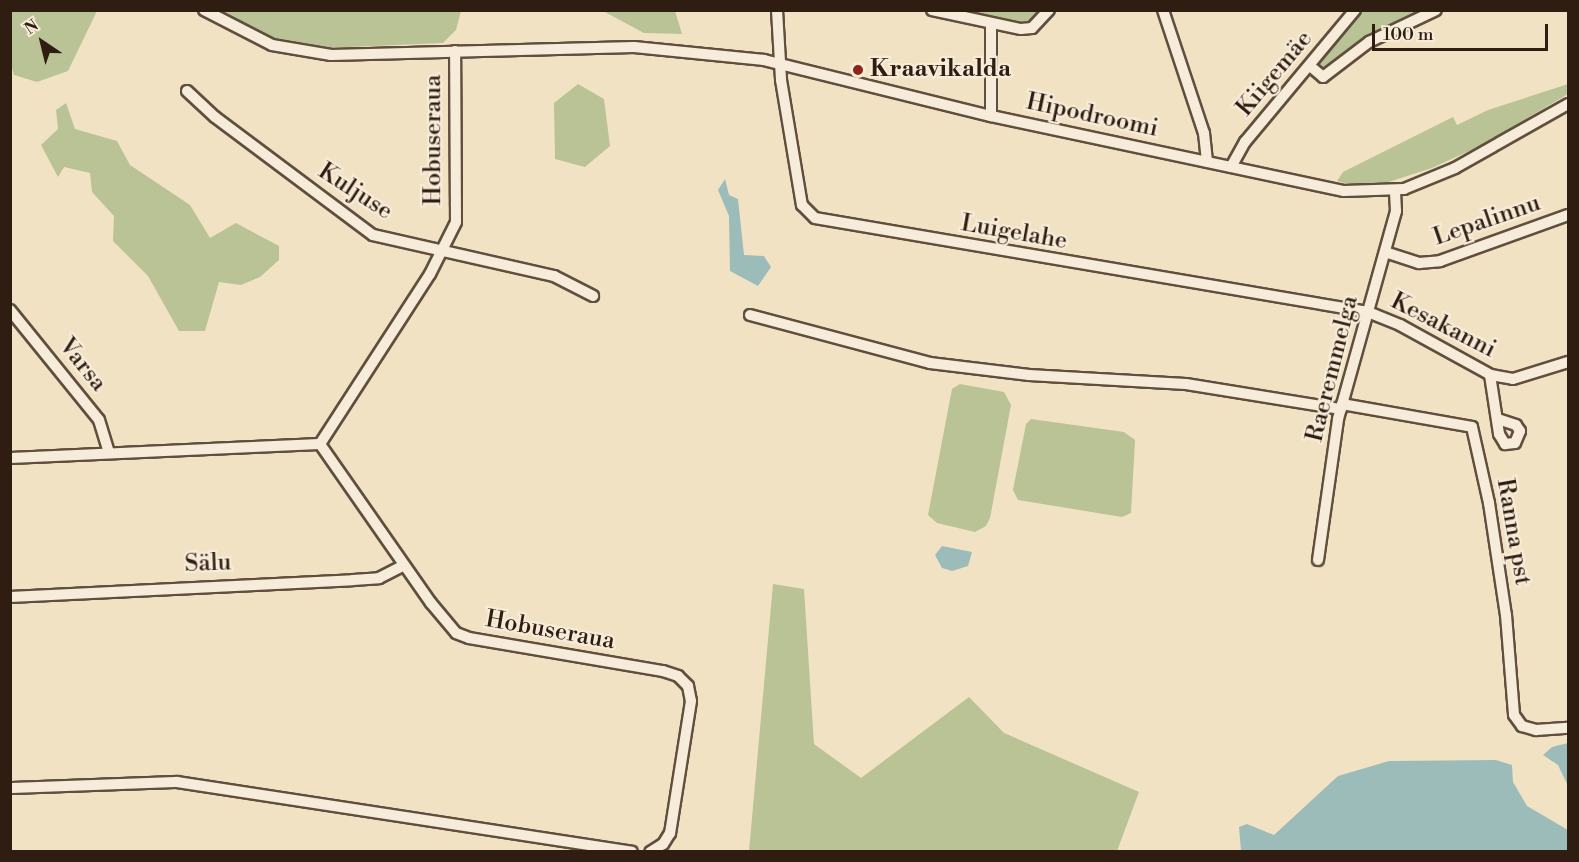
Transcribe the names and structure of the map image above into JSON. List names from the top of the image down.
{
  "streets": {
    "street": [
      "Kiigemäe",
      "Hipodroomi",
      "Hobuseraua",
      "Kuljuse",
      "Lepalinnu",
      "Luigelahe",
      "Kesakanni",
      "Varsa",
      "Raeremmelga",
      "Ranna pst",
      "Sälu"
    ]
  },
  "crossings": [
    ["Kiigemäe", "Hipodroomi"],
    ["Hipodroomi", "Hobuseraua"],
    ["Hipodroomi", "Luigelahe"],
    ["Hipodroomi", "Raeremmelga"],
    ["Hobuseraua", "Kuljuse"],
    ["Hobuseraua", "Sälu"],
    ["Lepalinnu", "Raeremmelga"],
    ["Luigelahe", "Kesakanni"],
    ["Luigelahe", "Raeremmelga"],
    ["Kesakanni", "Raeremmelga"],
    ["Raeremmelga", "Ranna pst"]
  ],
  "places": ["Kraavikalda"],
  "scale_bar": "100 m",
  "north": "top left"
}
